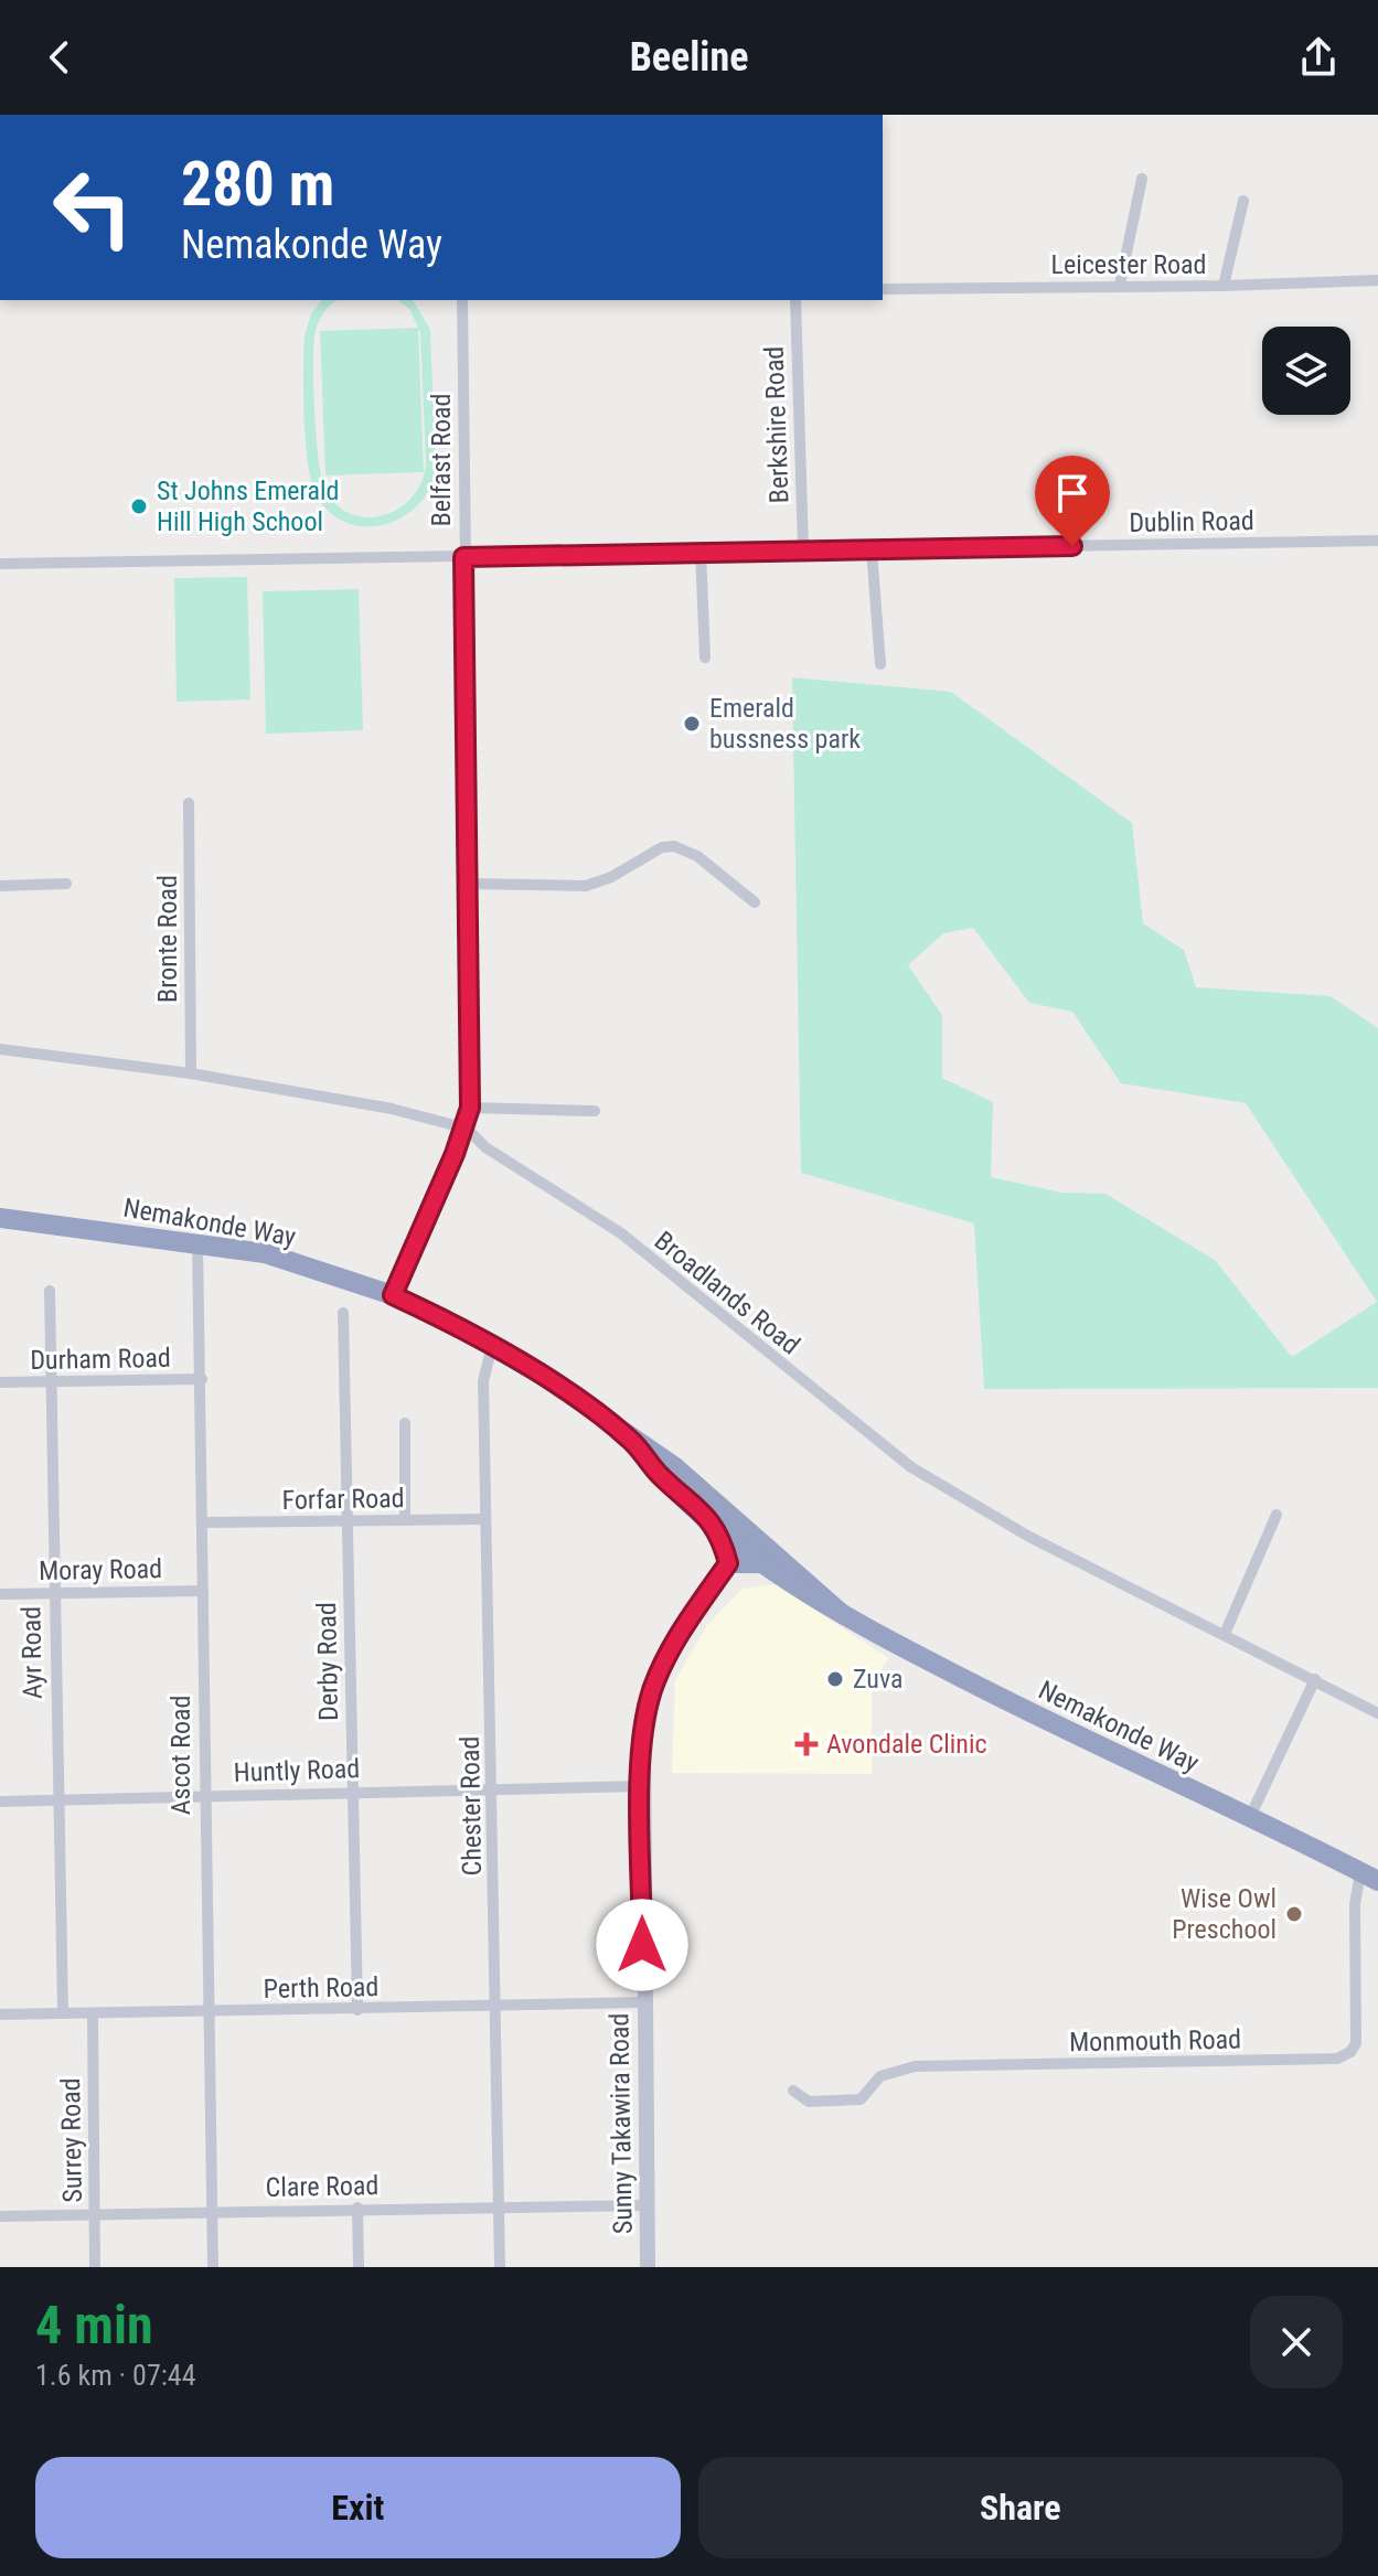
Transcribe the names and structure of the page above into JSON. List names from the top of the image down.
{
  "streets": {
    "highway": ["Nemakonde Way"],
    "main road": ["Sunny Takawira Road"],
    "street": [
      "Leicester Road",
      "Berkshire Road",
      "Belfast Road",
      "Dublin Road",
      "Bronte Road",
      "Broadlands Road",
      "Durham Road",
      "Forfar Road",
      "Moray Road",
      "Ayr Road",
      "Derby Road",
      "Ascot Road",
      "Huntly Road",
      "Chester Road",
      "Perth Road",
      "Monmouth Road",
      "Surrey Road",
      "Clare Road"
    ]
  },
  "crossings": [
    ["Berkshire Road", "Dublin Road"],
    ["Belfast Road", "Dublin Road"],
    ["Belfast Road", "Nemakonde Way"],
    ["Belfast Road", "Broadlands Road"],
    ["Bronte Road", "Broadlands Road"],
    ["Nemakonde Way", "Ascot Road"],
    ["Nemakonde Way", "Chester Road"],
    ["Nemakonde Way", "Monmouth Road"],
    ["Nemakonde Way", "Sunny Takawira Road"],
    ["Durham Road", "Ayr Road"],
    ["Durham Road", "Ascot Road"],
    ["Forfar Road", "Derby Road"],
    ["Forfar Road", "Ascot Road"],
    ["Forfar Road", "Chester Road"],
    ["Moray Road", "Ayr Road"],
    ["Moray Road", "Ascot Road"],
    ["Ayr Road", "Huntly Road"],
    ["Ayr Road", "Perth Road"],
    ["Derby Road", "Huntly Road"],
    ["Derby Road", "Perth Road"],
    ["Ascot Road", "Huntly Road"],
    ["Ascot Road", "Perth Road"],
    ["Ascot Road", "Clare Road"],
    ["Huntly Road", "Chester Road"],
    ["Huntly Road", "Sunny Takawira Road"],
    ["Chester Road", "Perth Road"],
    ["Chester Road", "Clare Road"],
    ["Perth Road", "Sunny Takawira Road"],
    ["Perth Road", "Surrey Road"],
    ["Sunny Takawira Road", "Clare Road"],
    ["Surrey Road", "Clare Road"]
  ],
  "places": {
    "other": [
      "St Johns Emerald Hill High School",
      "Emerald bussness park",
      "Zuva",
      "Wise Owl Preschool"
    ],
    "health": ["Avondale Clinic"]
  },
  "page": {
    "header": "Beeline",
    "turn": ["280 m", "Nemakonde Way"],
    "heading": ["4 min", "1.6 km · 07:44"],
    "buttons": ["Exit", "Share"]
  }
}
